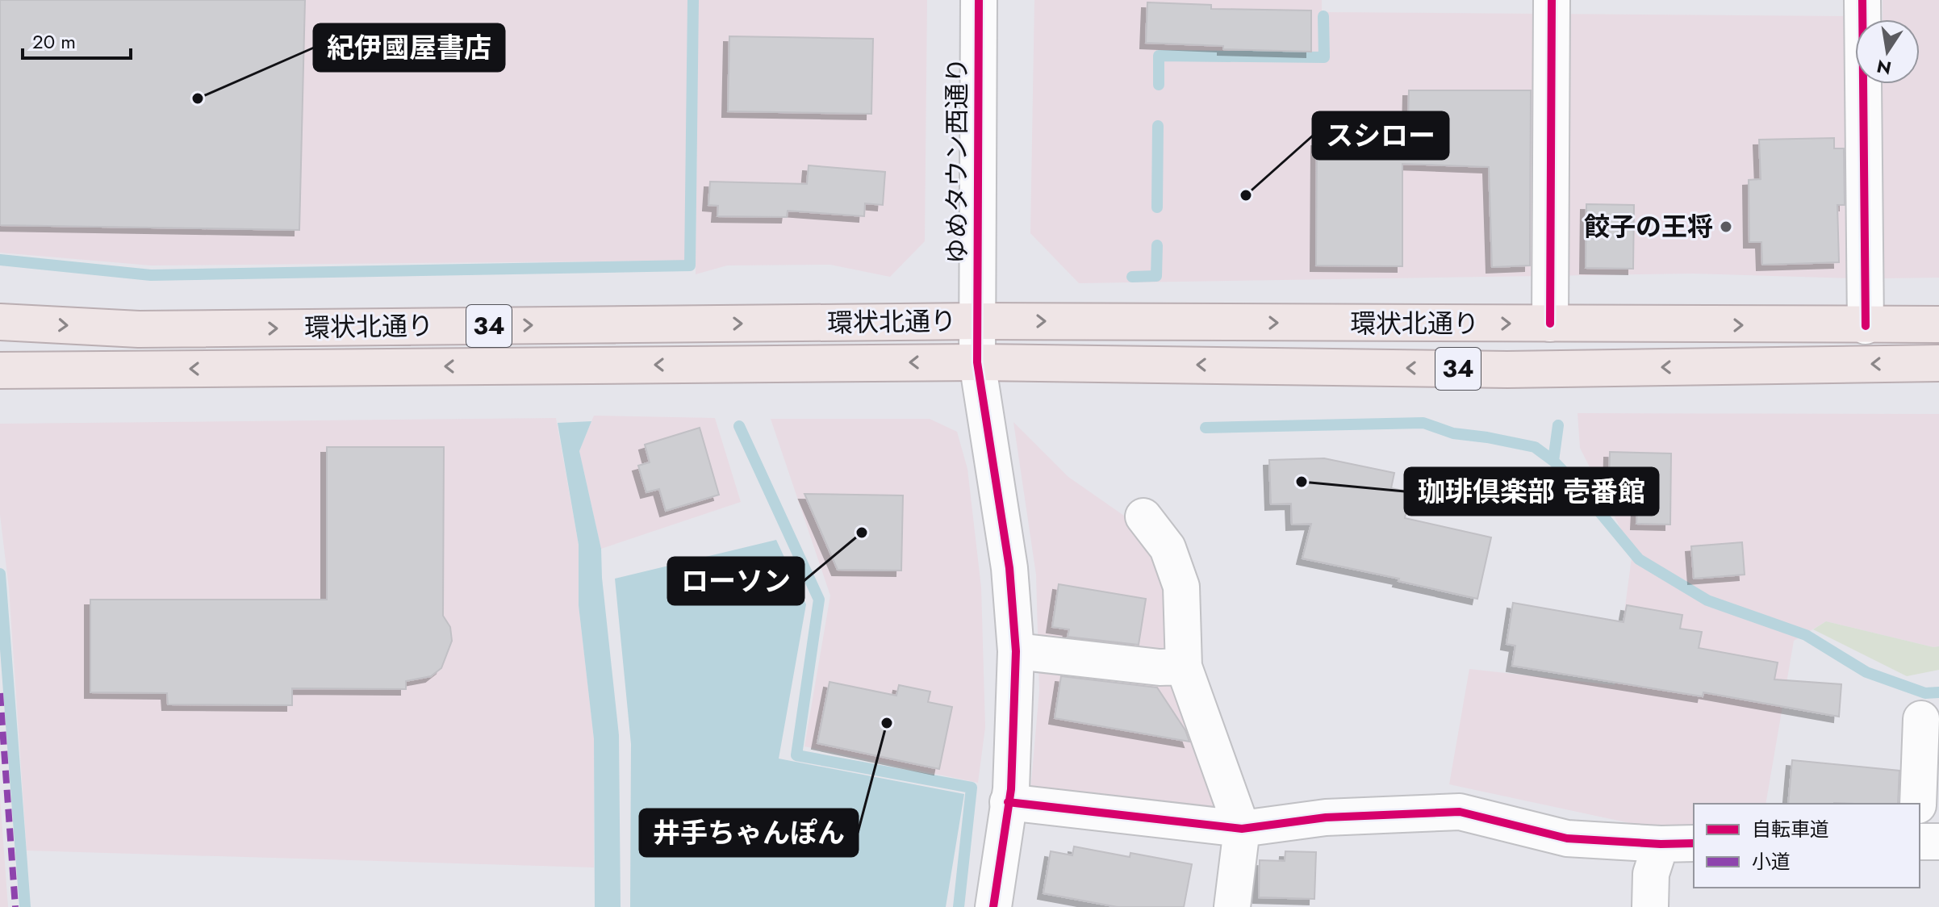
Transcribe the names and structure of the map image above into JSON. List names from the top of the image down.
{
  "streets": {
    "highway": ["環状北通り", "34"],
    "street": ["ゆめタウン西通り"]
  },
  "crossings": [
    ["ゆめタウン西通り", "環状北通り"]
  ],
  "places": [
    "紀伊國屋書店",
    "スシロー",
    "餃子の王将",
    "珈琲倶楽部 壱番館",
    "ローソン",
    "井手ちゃんぽん"
  ],
  "legend": ["自転車道", "小道"],
  "scale_bar": "20 m",
  "north": "bottom"
}
